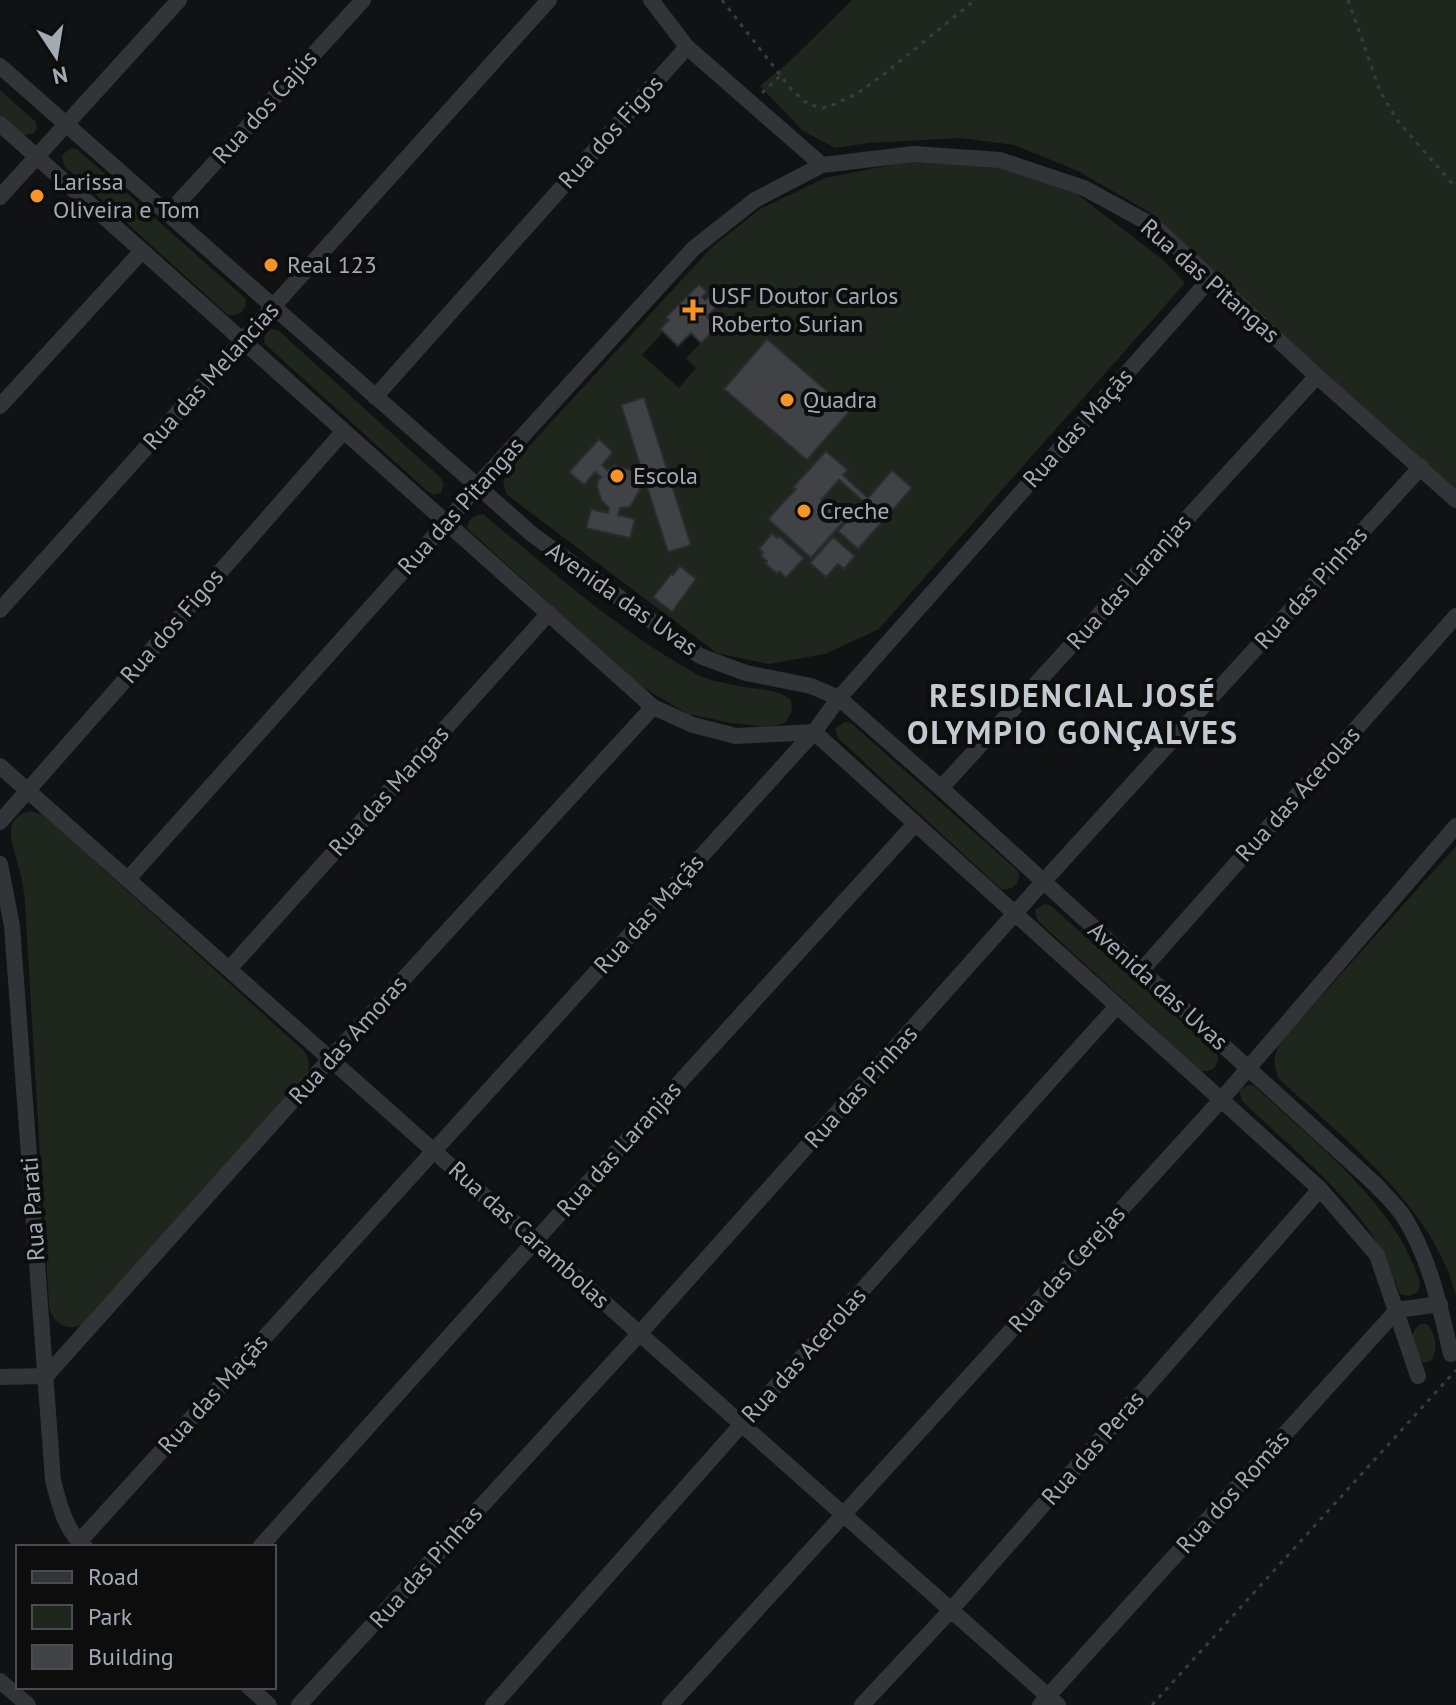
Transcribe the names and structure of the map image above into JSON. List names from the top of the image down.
{
  "streets": {
    "street": [
      "Rua dos Cajús",
      "Rua dos Figos",
      "Rua das Pitangas",
      "Rua das Melancias",
      "Rua das Maçãs",
      "Rua das Laranjas",
      "Rua das Pinhas",
      "Avenida das Uvas",
      "Rua das Mangas",
      "Rua das Acerolas",
      "Rua das Amoras",
      "Rua Parati",
      "Rua das Carambolas",
      "Rua das Cerejas",
      "Rua das Peras",
      "Rua dos Romãs"
    ]
  },
  "crossings": [
    ["Rua dos Cajús", "Avenida das Uvas"],
    ["Rua dos Figos", "Avenida das Uvas"],
    ["Rua dos Figos", "Rua das Carambolas"],
    ["Rua das Pitangas", "Rua das Maçãs"],
    ["Rua das Pitangas", "Rua das Laranjas"],
    ["Rua das Pitangas", "Rua das Pinhas"],
    ["Rua das Pitangas", "Avenida das Uvas"],
    ["Rua das Pitangas", "Rua das Carambolas"],
    ["Rua das Melancias", "Avenida das Uvas"],
    ["Rua das Maçãs", "Avenida das Uvas"],
    ["Rua das Maçãs", "Rua Parati"],
    ["Rua das Maçãs", "Rua das Carambolas"],
    ["Rua das Laranjas", "Avenida das Uvas"],
    ["Rua das Laranjas", "Rua das Carambolas"],
    ["Rua das Pinhas", "Avenida das Uvas"],
    ["Rua das Pinhas", "Rua das Carambolas"],
    ["Avenida das Uvas", "Rua das Mangas"],
    ["Avenida das Uvas", "Rua das Acerolas"],
    ["Avenida das Uvas", "Rua das Amoras"],
    ["Avenida das Uvas", "Rua das Cerejas"],
    ["Avenida das Uvas", "Rua das Peras"],
    ["Avenida das Uvas", "Rua dos Romãs"],
    ["Rua das Mangas", "Rua das Carambolas"],
    ["Rua das Acerolas", "Rua das Carambolas"],
    ["Rua das Amoras", "Rua Parati"],
    ["Rua das Amoras", "Rua das Carambolas"],
    ["Rua das Carambolas", "Rua das Cerejas"],
    ["Rua das Carambolas", "Rua das Peras"],
    ["Rua das Carambolas", "Rua dos Romãs"]
  ],
  "districts": ["RESIDENCIAL JOSÉ OLYMPIO GONÇALVES"],
  "places": {
    "other": [
      "Larissa Oliveira e Tom",
      "Real 123",
      "Quadra",
      "Escola",
      "Creche"
    ],
    "health": ["USF Doutor Carlos Roberto Surian"]
  },
  "legend": ["Road", "Park", "Building"],
  "north": "bottom"
}
